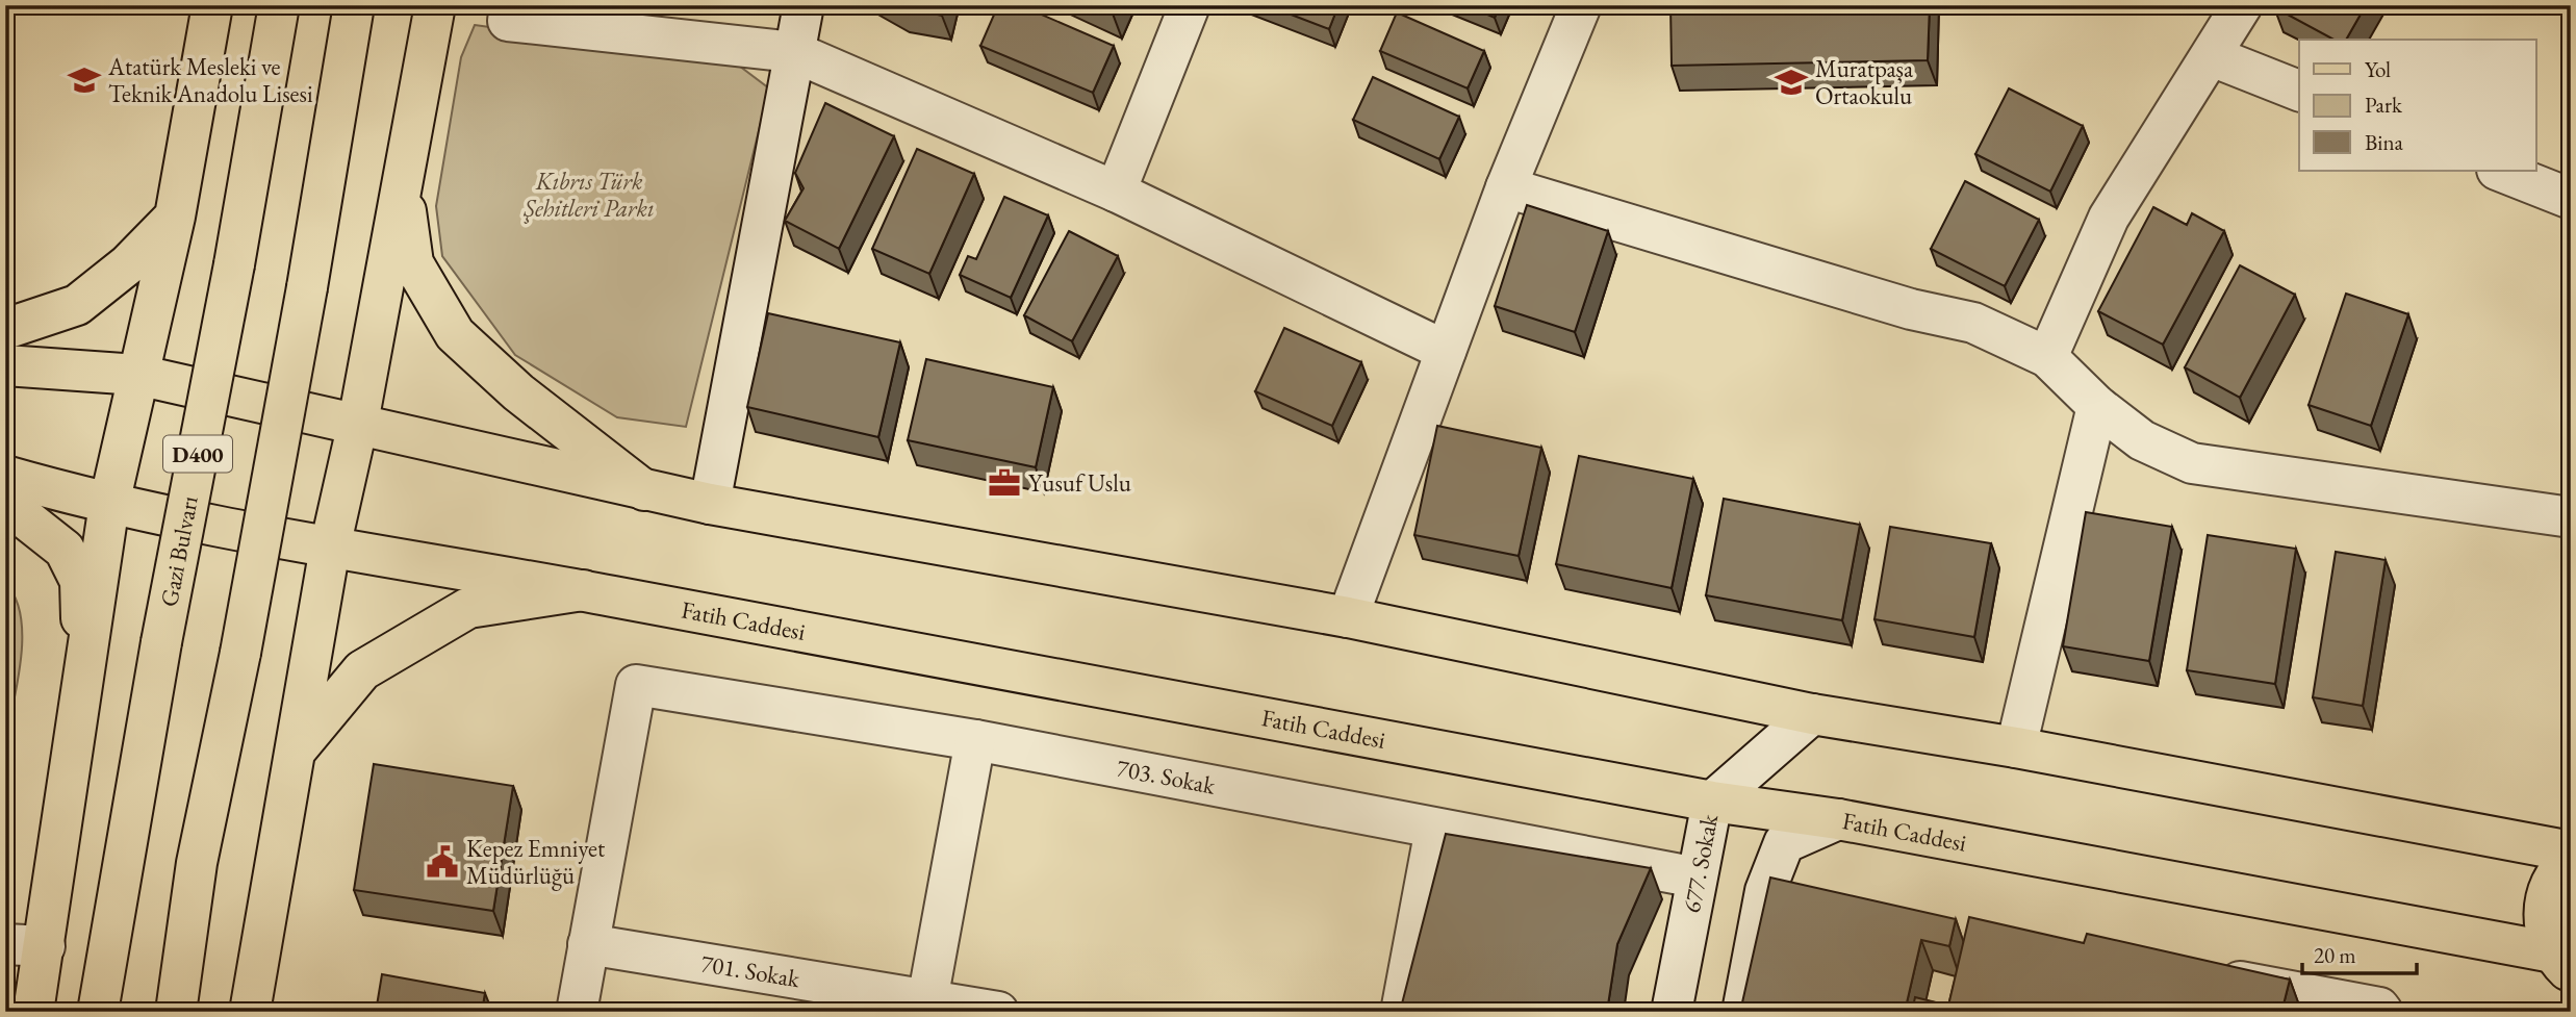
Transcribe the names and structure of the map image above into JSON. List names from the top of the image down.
{
  "streets": {
    "main road": ["D400", "Gazi Bulvarı", "Fatih Caddesi"],
    "street": ["703. Sokak", "677. Sokak", "701. Sokak"]
  },
  "crossings": [
    ["Fatih Caddesi", "677. Sokak"],
    ["703. Sokak", "677. Sokak"],
    ["703. Sokak", "701. Sokak"]
  ],
  "parks": ["Kıbrıs Türk Şehitleri Parkı"],
  "places": {
    "school or university": ["Atatürk Mesleki ve Teknik Anadolu Lisesi", "Muratpaşa Ortaokulu"],
    "office": ["Yusuf Uslu"],
    "public building": ["Kepez Emniyet Müdürlüğü"]
  },
  "legend": ["Yol", "Park", "Bina"],
  "scale_bar": "20 m"
}
